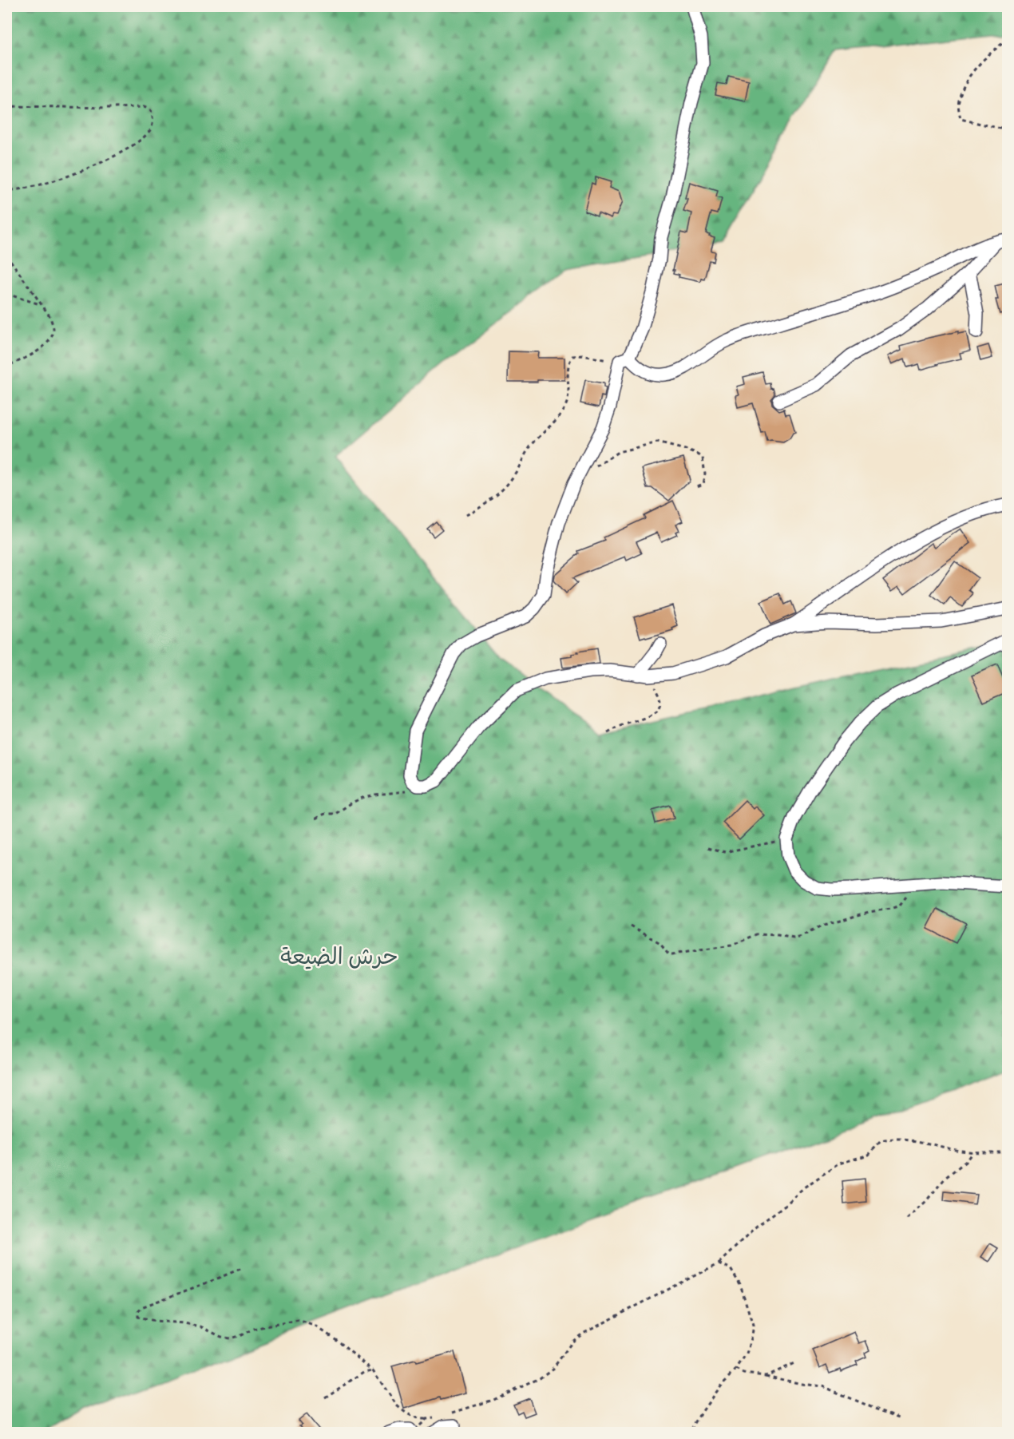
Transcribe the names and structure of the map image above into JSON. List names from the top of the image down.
{
  "parks": ["حرش الضيعة"]
}
